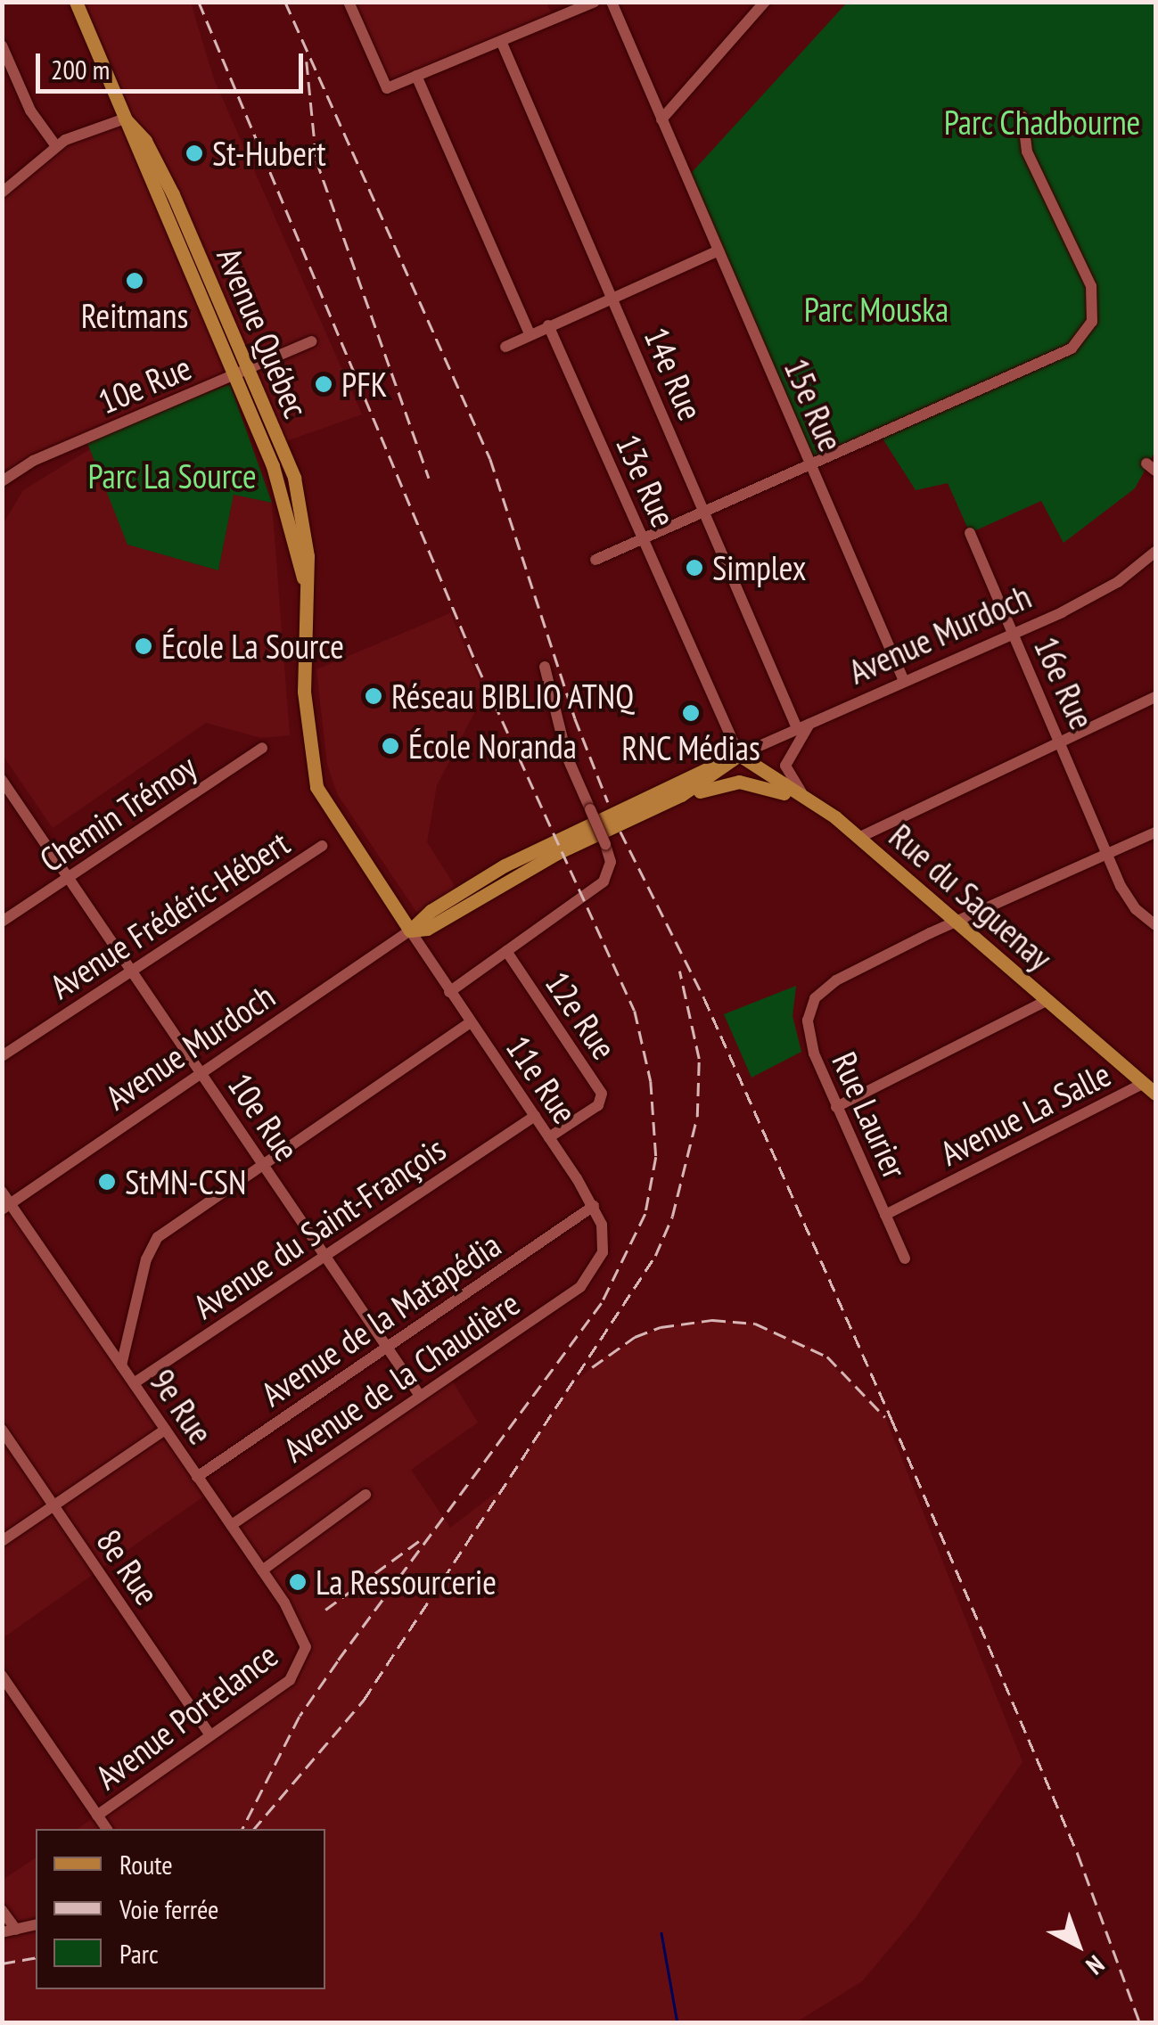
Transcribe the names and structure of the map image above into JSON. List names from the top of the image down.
{
  "streets": {
    "main road": ["Avenue Québec", "Avenue Murdoch", "Rue du Saguenay"],
    "street": [
      "14e Rue",
      "10e Rue",
      "15e Rue",
      "13e Rue",
      "16e Rue",
      "Chemin Trémoy",
      "Avenue Frédéric-Hébert",
      "12e Rue",
      "11e Rue",
      "Avenue La Salle",
      "Rue Laurier",
      "Avenue du Saint-François",
      "Avenue de la Matapédia",
      "Avenue de la Chaudière",
      "9e Rue",
      "8e Rue",
      "Avenue Portelance"
    ]
  },
  "crossings": [
    ["Avenue Québec", "10e Rue"],
    ["Avenue Québec", "Avenue Murdoch"],
    ["Avenue Québec", "11e Rue"],
    ["14e Rue", "Avenue Murdoch"],
    ["10e Rue", "Avenue Murdoch"],
    ["10e Rue", "Chemin Trémoy"],
    ["10e Rue", "Avenue Frédéric-Hébert"],
    ["10e Rue", "Avenue du Saint-François"],
    ["10e Rue", "Avenue de la Matapédia"],
    ["10e Rue", "Avenue de la Chaudière"],
    ["15e Rue", "Avenue Murdoch"],
    ["13e Rue", "Avenue Murdoch"],
    ["13e Rue", "Rue du Saguenay"],
    ["Avenue Murdoch", "16e Rue"],
    ["Avenue Murdoch", "Rue du Saguenay"],
    ["Avenue Murdoch", "11e Rue"],
    ["Avenue Murdoch", "9e Rue"],
    ["Rue du Saguenay", "Avenue La Salle"],
    ["Rue du Saguenay", "Rue Laurier"],
    ["12e Rue", "11e Rue"],
    ["11e Rue", "Avenue du Saint-François"],
    ["11e Rue", "Avenue de la Matapédia"],
    ["11e Rue", "Avenue de la Chaudière"],
    ["Avenue La Salle", "Rue Laurier"],
    ["Avenue du Saint-François", "9e Rue"],
    ["Avenue de la Matapédia", "9e Rue"],
    ["Avenue de la Chaudière", "9e Rue"],
    ["9e Rue", "Avenue Portelance"],
    ["8e Rue", "Avenue Portelance"]
  ],
  "parks": ["Parc Chadbourne", "Parc Mouska", "Parc La Source"],
  "places": [
    "St-Hubert",
    "Reitmans",
    "PFK",
    "Simplex",
    "École La Source",
    "Réseau BIBLIO ATNQ",
    "RNC Médias",
    "École Noranda",
    "StMN-CSN",
    "La Ressourcerie"
  ],
  "legend": ["Route", "Voie ferrée", "Parc"],
  "scale_bar": "200 m",
  "north": "bottom right"
}
